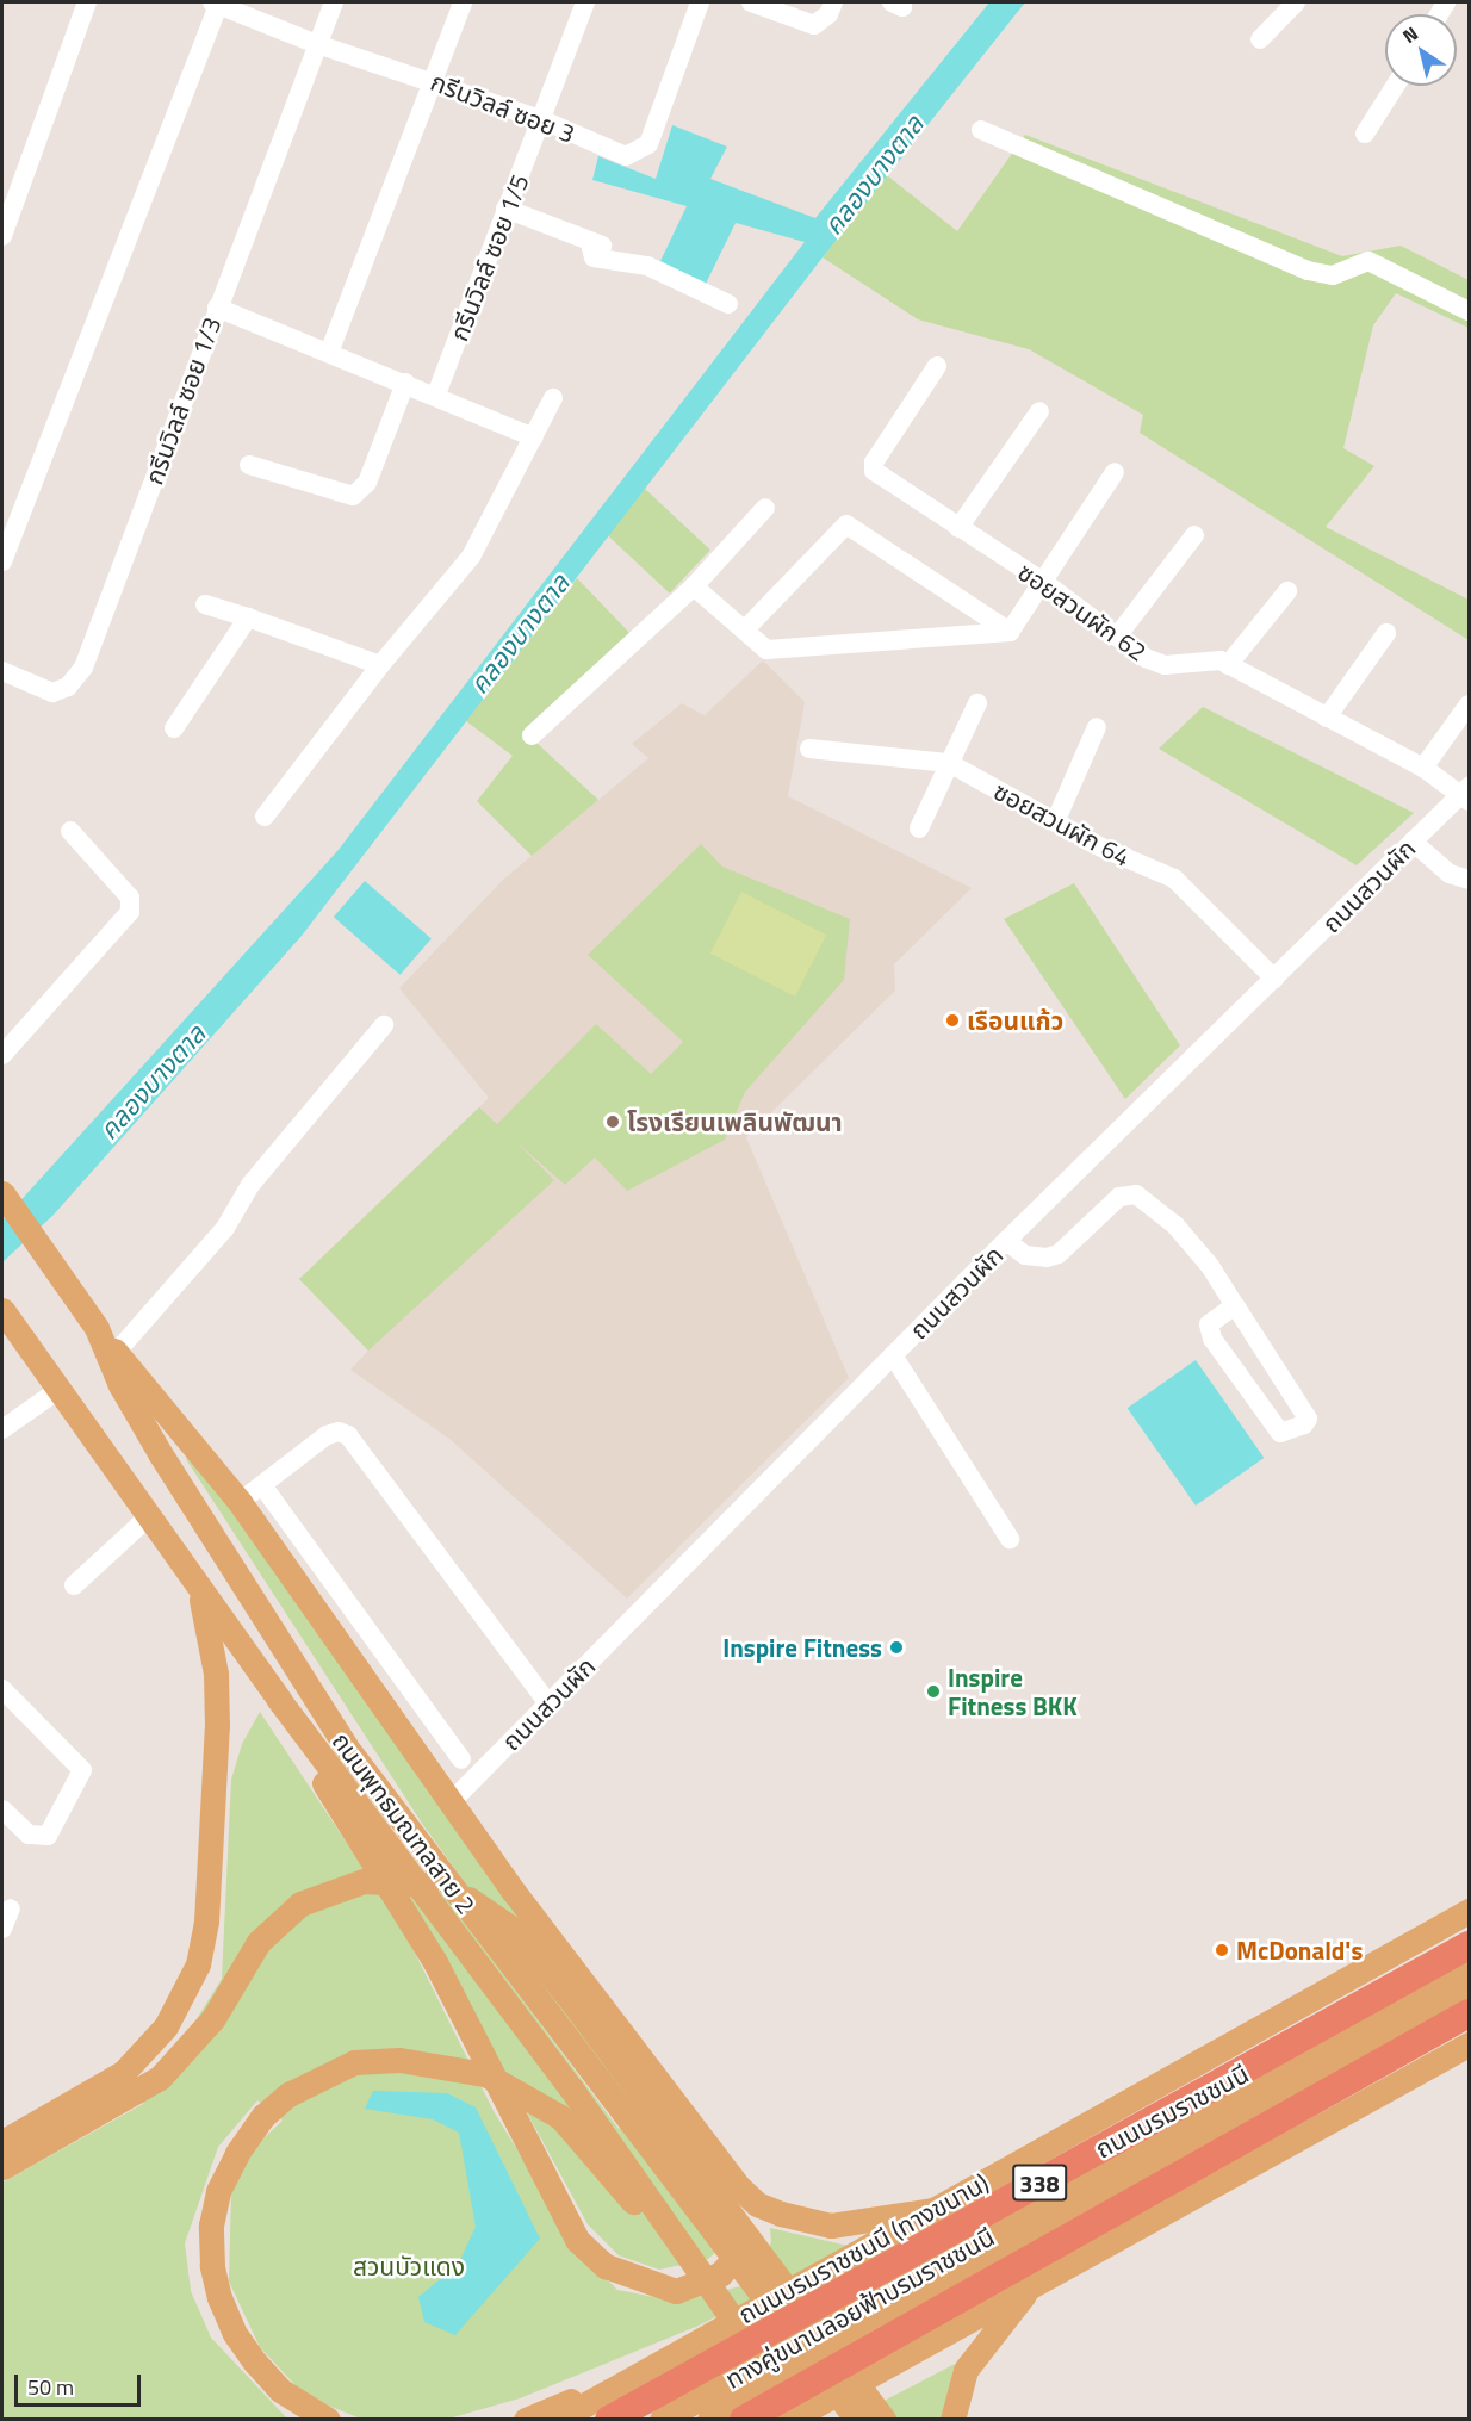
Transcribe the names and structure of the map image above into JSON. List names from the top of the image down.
{
  "streets": {
    "highway": ["ถนนบรมราชชนนี", "338"],
    "main road": ["ถนนพุทธมณฑลสาย 2", "ถนนบรมราชชนนี (ทางขนาน)", "ทางคู่ขนานลอยฟ้าบรมราชชนนี"],
    "street": [
      "กรีนวิลล์ ซอย 3",
      "กรีนวิลล์ ซอย 1/5",
      "กรีนวิลล์ ซอย 1/3",
      "ซอยสวนผัก 62",
      "ซอยสวนผัก 64",
      "ถนนสวนผัก"
    ]
  },
  "crossings": [
    ["กรีนวิลล์ ซอย 3", "กรีนวิลล์ ซอย 1/5"],
    ["กรีนวิลล์ ซอย 3", "กรีนวิลล์ ซอย 1/3"],
    ["ซอยสวนผัก 62", "ถนนสวนผัก"],
    ["ซอยสวนผัก 64", "ถนนสวนผัก"]
  ],
  "water": ["คลองบางตาล"],
  "parks": ["สวนบัวแดง"],
  "places": [
    "เรือนแก้ว",
    "โรงเรียนเพลินพัฒนา",
    "Inspire Fitness",
    "Inspire Fitness BKK",
    "McDonald's"
  ],
  "scale_bar": "50 m",
  "north": "top left"
}
